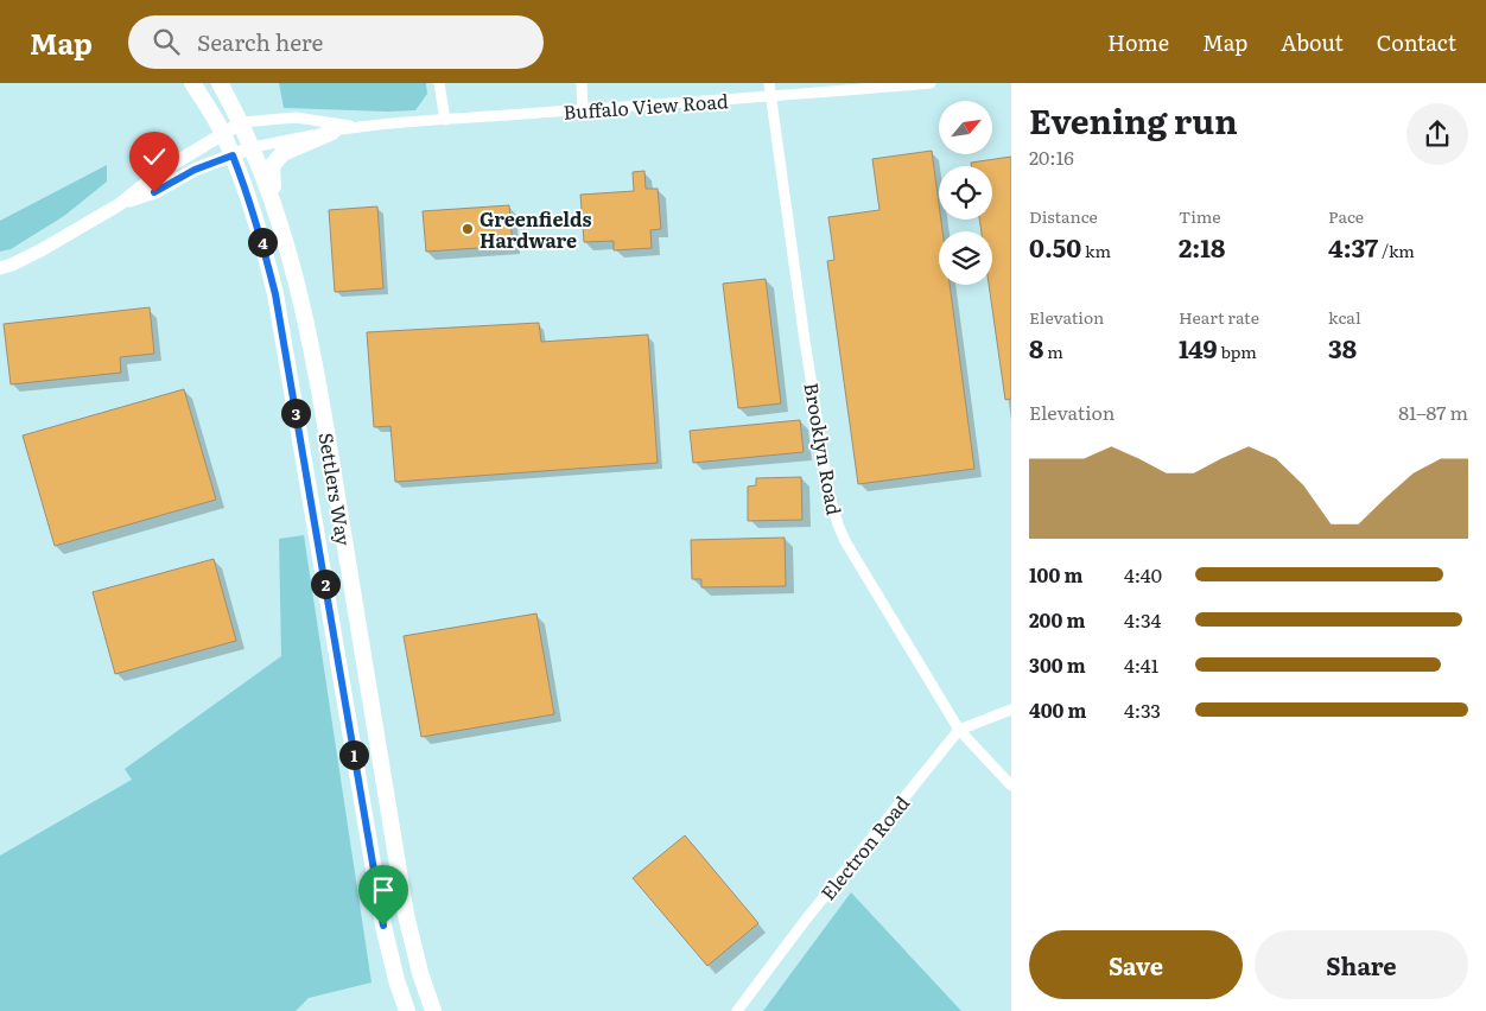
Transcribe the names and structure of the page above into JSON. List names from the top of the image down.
{
  "streets": {
    "main road": ["Settlers Way"],
    "street": ["Buffalo View Road", "Brooklyn Road", "Electron Road"]
  },
  "crossings": [
    ["Buffalo View Road", "Brooklyn Road"],
    ["Buffalo View Road", "Settlers Way"],
    ["Brooklyn Road", "Electron Road"]
  ],
  "places": ["Greenfields Hardware"],
  "north": "top right",
  "page": {
    "header": "Map",
    "search": "Search here",
    "nav": [
      "Home",
      "Map",
      "About",
      "Contact"
    ],
    "heading": ["Evening run", "20:16"],
    "stats": [
      ["Distance", "0.50 km"],
      ["Time", "2:18"],
      ["Pace", "4:37 /km"],
      ["Elevation", "8 m"],
      ["Heart rate", "149 bpm"],
      ["kcal", "38"]
    ],
    "pins": [
      "4",
      "3",
      "2",
      "1"
    ],
    "chart": ["Elevation", "81–87 m"],
    "list": [
      {
        "name": "100 m",
        "note": "4:40"
      },
      {
        "name": "200 m",
        "note": "4:34"
      },
      {
        "name": "300 m",
        "note": "4:41"
      },
      {
        "name": "400 m",
        "note": "4:33"
      }
    ],
    "buttons": ["Save", "Share"]
  }
}
